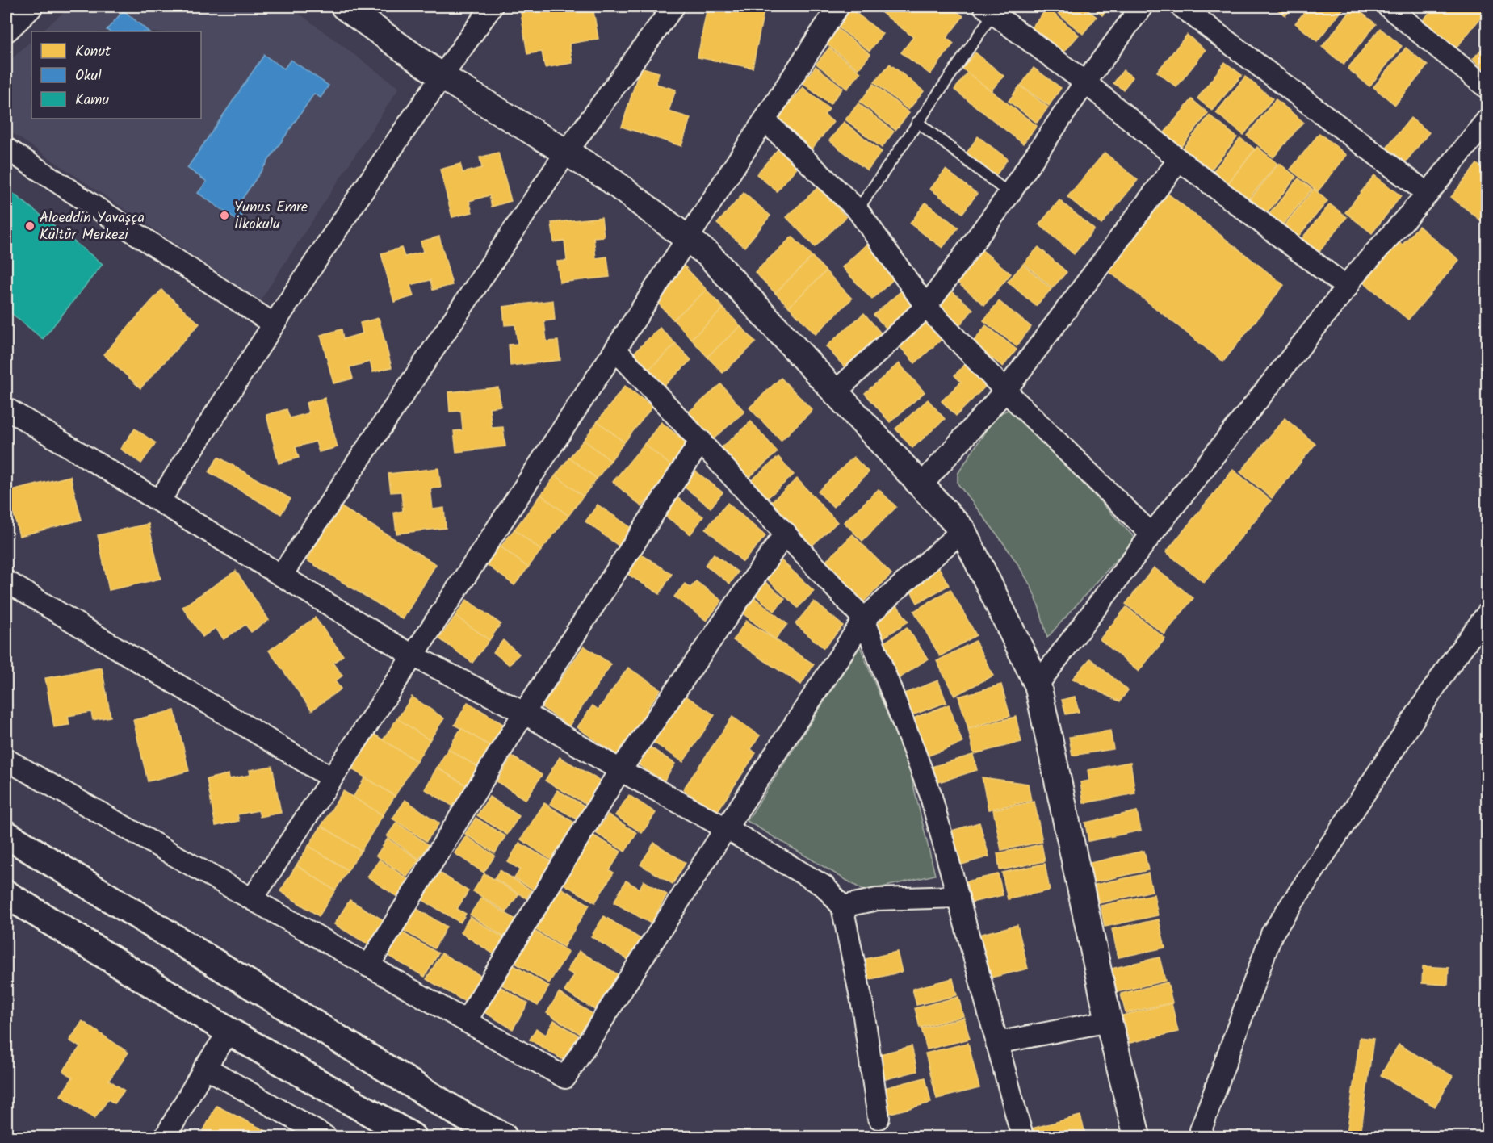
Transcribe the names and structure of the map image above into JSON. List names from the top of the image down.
{
  "places": ["Yunus Emre İlkokulu", "Alaeddin Yavaşça Kültür Merkezi"],
  "legend": ["Konut", "Okul", "Kamu"]
}
